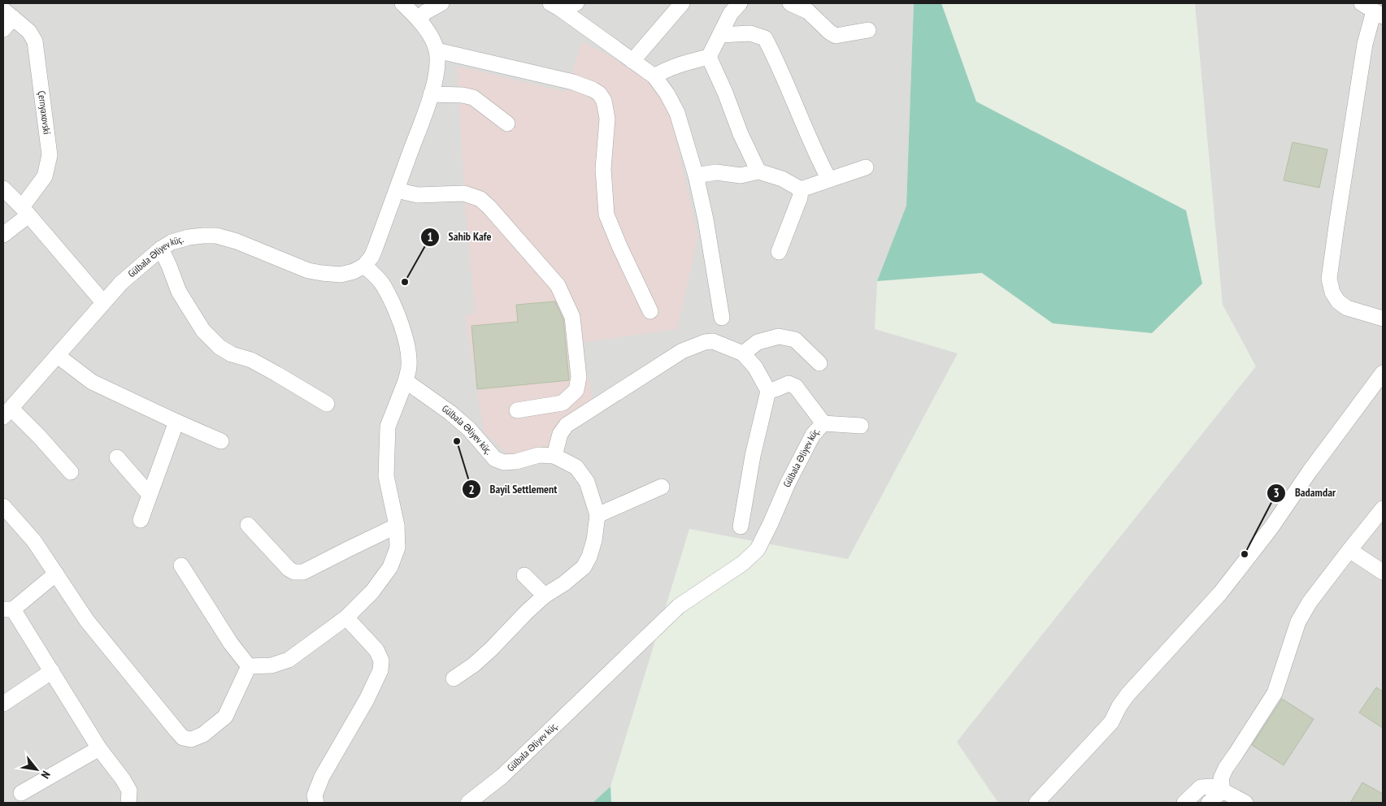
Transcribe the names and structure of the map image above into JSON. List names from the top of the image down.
{
  "streets": {
    "street": ["Çernyaxovski", "Gülbala Əliyev küç."]
  },
  "places": ["Sahib Kafe", "Bayil Settlement", "Badamdar"],
  "north": "bottom right"
}
